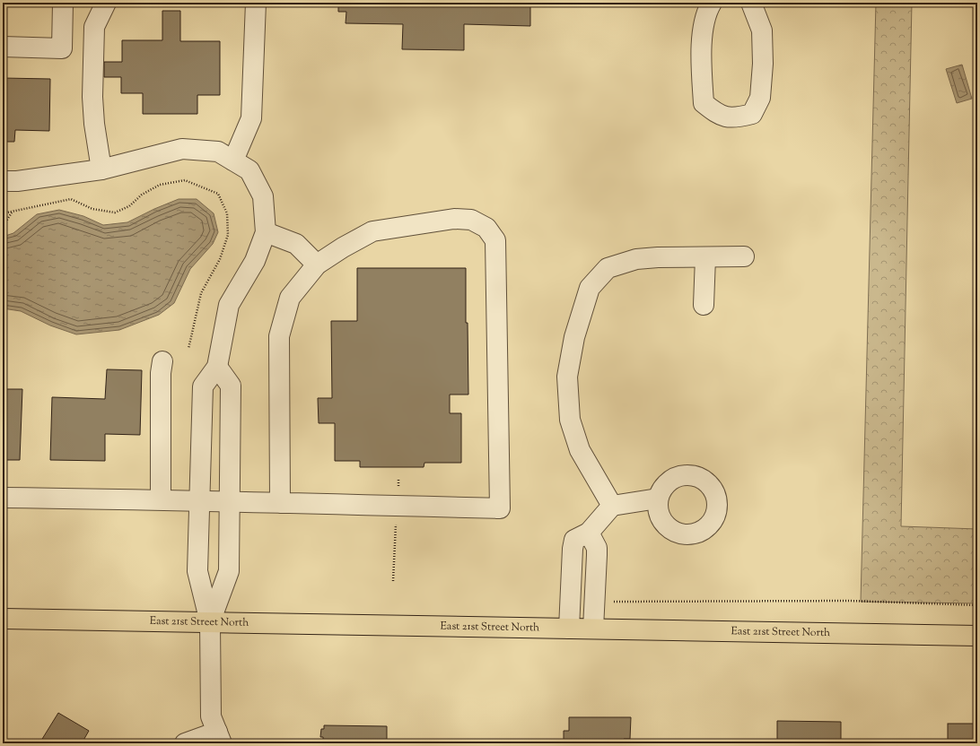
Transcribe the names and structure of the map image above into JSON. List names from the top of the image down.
{
  "streets": {
    "main road": ["East 21st Street North"]
  }
}
